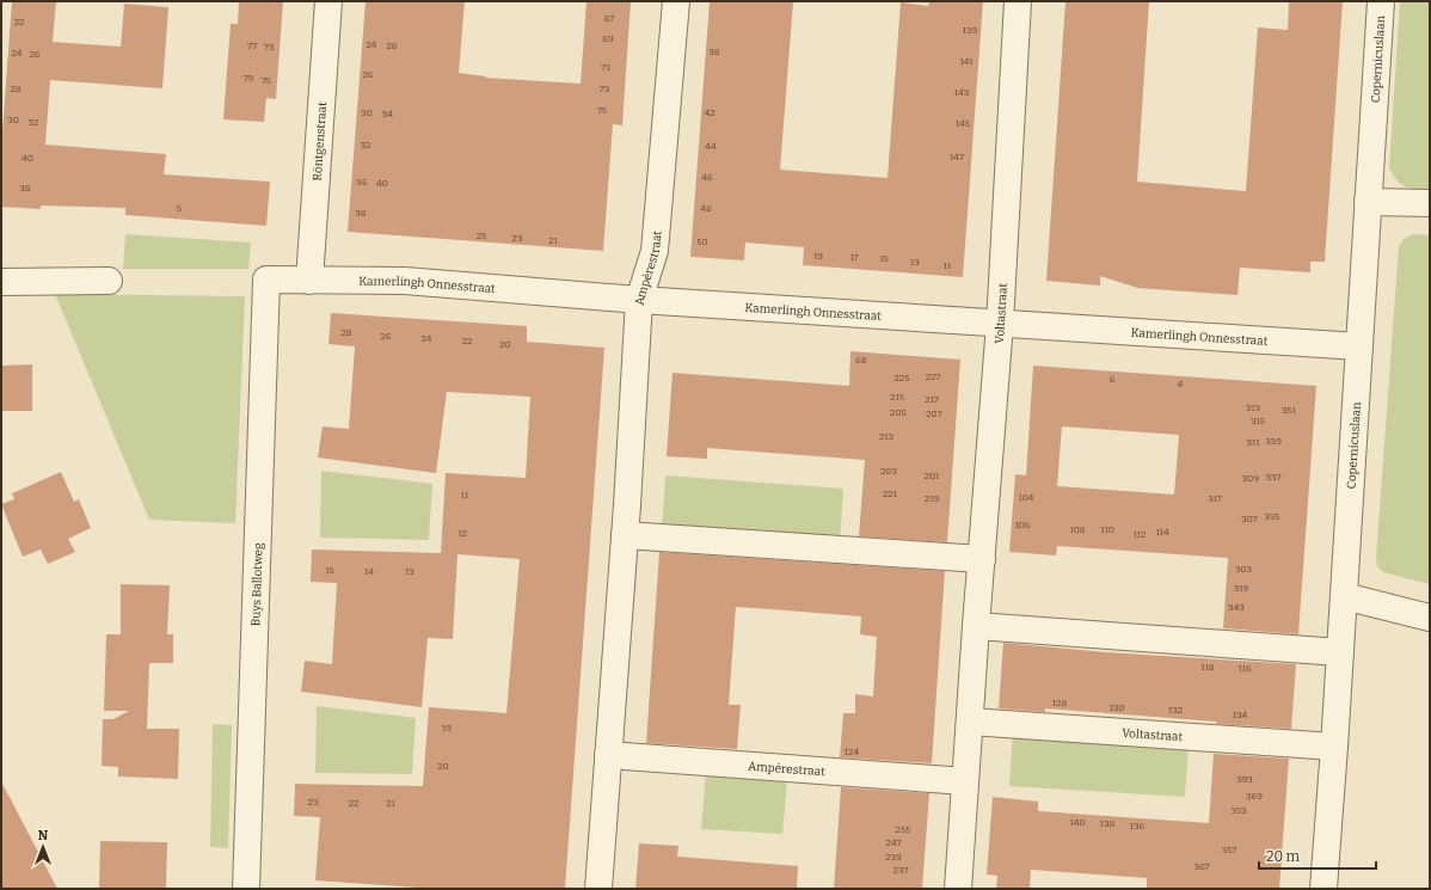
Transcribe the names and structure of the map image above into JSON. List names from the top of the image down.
{
  "streets": {
    "street": [
      "Copernicuslaan",
      "Röntgenstraat",
      "Ampèrestraat",
      "Kamerlingh Onnesstraat",
      "Voltastraat",
      "Buys Ballotweg"
    ]
  },
  "crossings": [
    ["Copernicuslaan", "Kamerlingh Onnesstraat"],
    ["Copernicuslaan", "Voltastraat"],
    ["Röntgenstraat", "Kamerlingh Onnesstraat"],
    ["Ampèrestraat", "Kamerlingh Onnesstraat"],
    ["Ampèrestraat", "Voltastraat"],
    ["Kamerlingh Onnesstraat", "Voltastraat"],
    ["Kamerlingh Onnesstraat", "Buys Ballotweg"]
  ],
  "house_numbers": [
    "67",
    "22",
    "139",
    "69",
    "24",
    "77",
    "28",
    "73",
    "38",
    "24",
    "26",
    "141",
    "71",
    "26",
    "79",
    "75",
    "28",
    "73",
    "143",
    "75",
    "30",
    "42",
    "34",
    "30",
    "32",
    "145",
    "32",
    "44",
    "147",
    "40",
    "46",
    "36",
    "40",
    "38",
    "5",
    "48",
    "38",
    "25",
    "23",
    "21",
    "50",
    "19",
    "17",
    "15",
    "13",
    "11",
    "28",
    "26",
    "24",
    "22",
    "20",
    "6B",
    "227",
    "225",
    "6",
    "4",
    "215",
    "217",
    "313",
    "351",
    "205",
    "207",
    "315",
    "213",
    "339",
    "311",
    "203",
    "201",
    "337",
    "309",
    "221",
    "11",
    "104",
    "219",
    "317",
    "335",
    "307",
    "106",
    "108",
    "110",
    "114",
    "12",
    "112",
    "303",
    "15",
    "14",
    "13",
    "319",
    "343",
    "118",
    "116",
    "128",
    "130",
    "132",
    "134",
    "19",
    "124",
    "20",
    "393",
    "369",
    "23",
    "22",
    "21",
    "353",
    "140",
    "138",
    "136",
    "255",
    "247",
    "357",
    "239",
    "367",
    "237"
  ],
  "scale_bar": "20 m",
  "north": "top"
}
